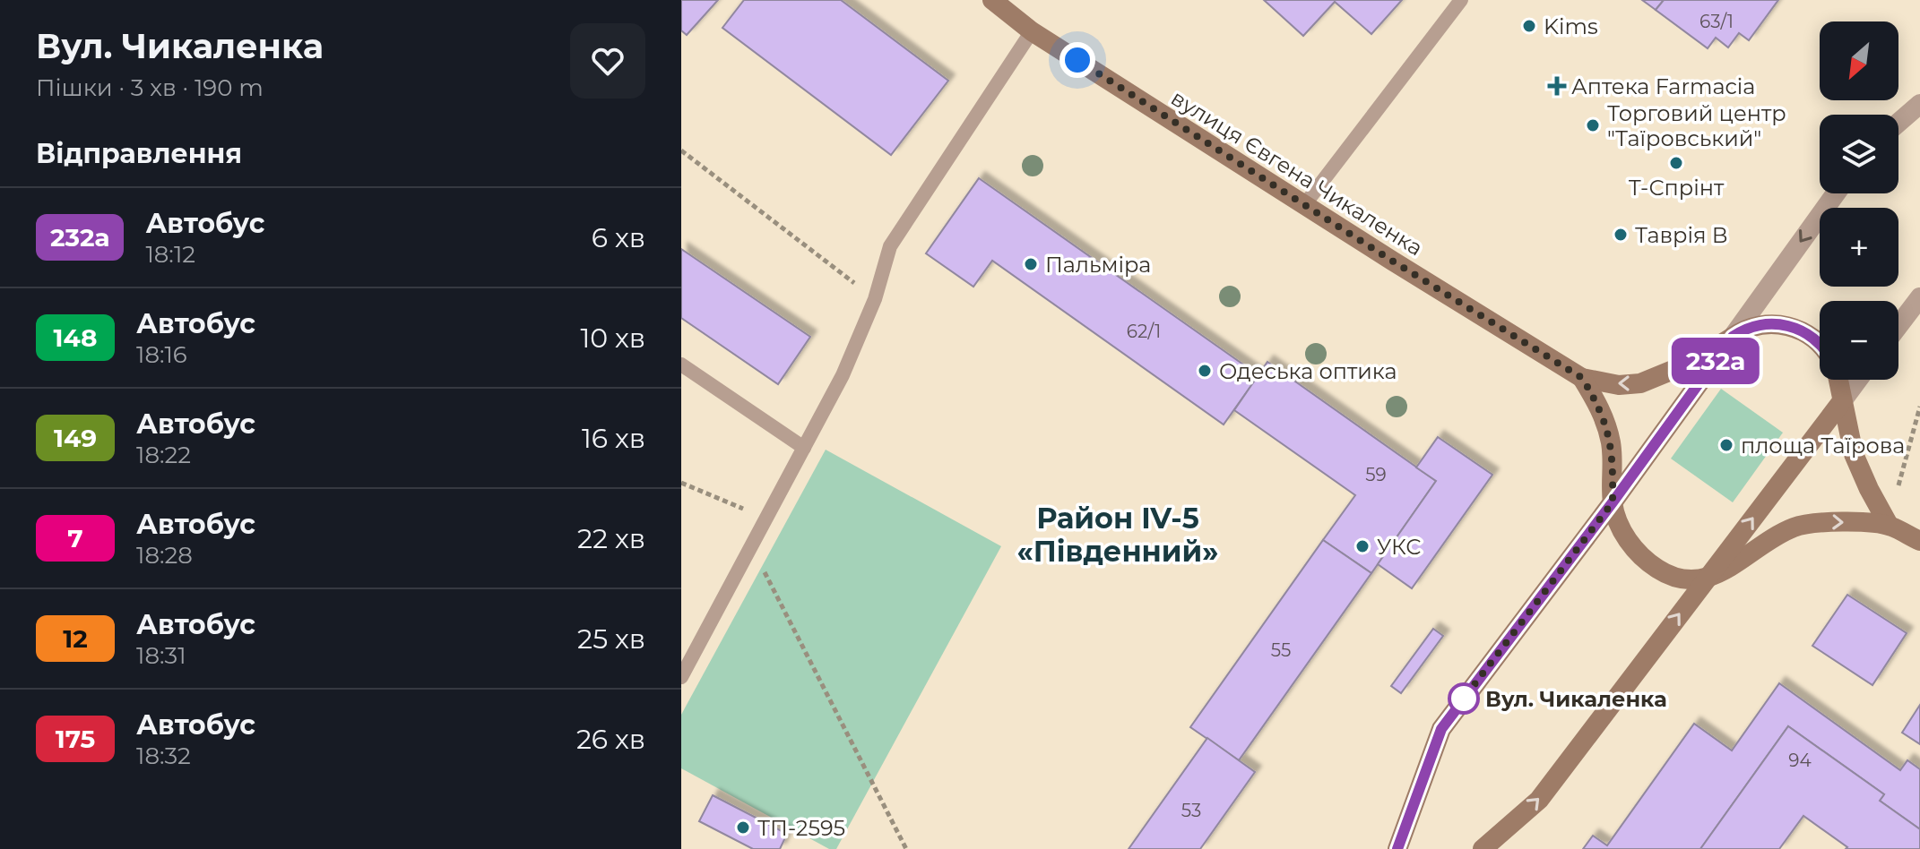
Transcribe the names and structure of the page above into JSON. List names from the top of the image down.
{
  "streets": {
    "main road": ["вулиця Євгена Чикаленка"]
  },
  "districts": ["Район IV-5 «Південний»"],
  "places": {
    "other": [
      "Kims",
      "Торговий центр \"Таїровський\"",
      "Т-Спрінт",
      "Таврія В",
      "Пальміра",
      "Одеська оптика",
      "площа Таїрова",
      "УКС",
      "Вул. Чикаленка",
      "ТП-2595"
    ],
    "health": ["Аптека Farmacia"]
  },
  "lines": ["bus line 232а"],
  "house_numbers": [
    "63/1",
    "62/1",
    "59",
    "55",
    "94",
    "53"
  ],
  "north": "bottom left",
  "page": {
    "heading": [
      ["Вул. Чикаленка", "Пішки · 3 хв · 190 m"],
      "Відправлення"
    ],
    "on_map": "232а",
    "map_buttons": ["+", "−"],
    "list": [
      {
        "mark": "232а",
        "name": "Автобус",
        "note": "18:12",
        "value": "6 хв"
      },
      {
        "mark": "148",
        "name": "Автобус",
        "note": "18:16",
        "value": "10 хв"
      },
      {
        "mark": "149",
        "name": "Автобус",
        "note": "18:22",
        "value": "16 хв"
      },
      {
        "mark": "7",
        "name": "Автобус",
        "note": "18:28",
        "value": "22 хв"
      },
      {
        "mark": "12",
        "name": "Автобус",
        "note": "18:31",
        "value": "25 хв"
      },
      {
        "mark": "175",
        "name": "Автобус",
        "note": "18:32",
        "value": "26 хв"
      }
    ]
  }
}
